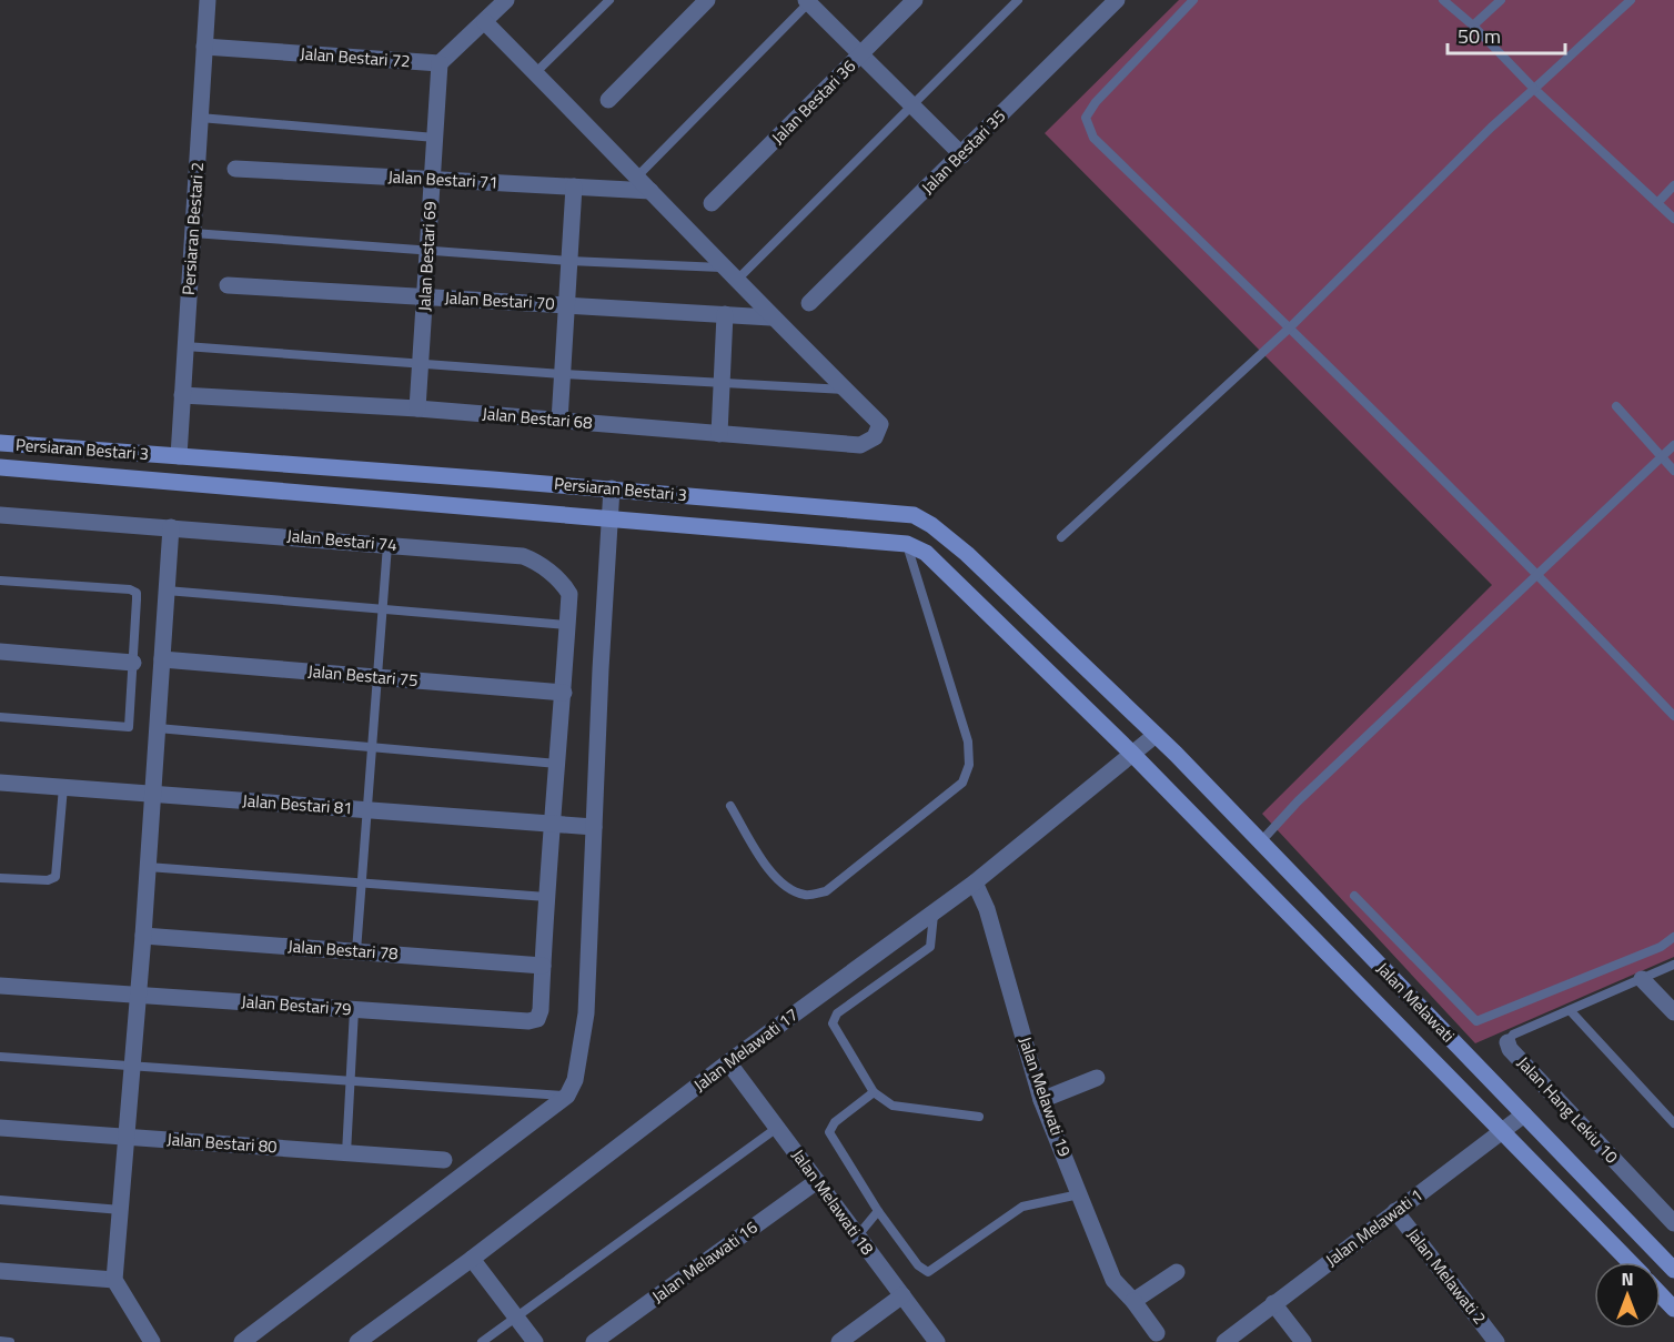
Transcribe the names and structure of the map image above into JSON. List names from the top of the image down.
{
  "streets": {
    "street": [
      "Jalan Bestari 72",
      "Jalan Bestari 36",
      "Jalan Bestari 35",
      "Jalan Bestari 71",
      "Persiaran Bestari 2",
      "Jalan Bestari 69",
      "Jalan Bestari 70",
      "Jalan Bestari 68",
      "Persiaran Bestari 3",
      "Jalan Bestari 74",
      "Jalan Bestari 75",
      "Jalan Bestari 81",
      "Jalan Bestari 78",
      "Jalan Melawati",
      "Jalan Bestari 79",
      "Jalan Melawati 17",
      "Jalan Melawati 19",
      "Jalan Hang Lekiu 10",
      "Jalan Bestari 80",
      "Jalan Melawati 18",
      "Jalan Melawati 1",
      "Jalan Melawati 16",
      "Jalan Melawati 2"
    ]
  },
  "crossings": [
    ["Jalan Bestari 72", "Persiaran Bestari 2"],
    ["Jalan Bestari 72", "Jalan Bestari 69"],
    ["Jalan Bestari 71", "Jalan Bestari 69"],
    ["Persiaran Bestari 2", "Jalan Bestari 68"],
    ["Persiaran Bestari 2", "Persiaran Bestari 3"],
    ["Jalan Bestari 69", "Jalan Bestari 70"],
    ["Jalan Bestari 69", "Jalan Bestari 68"],
    ["Persiaran Bestari 3", "Jalan Melawati"],
    ["Persiaran Bestari 3", "Jalan Melawati 17"],
    ["Jalan Bestari 74", "Jalan Bestari 75"],
    ["Jalan Bestari 74", "Jalan Bestari 81"],
    ["Jalan Bestari 74", "Jalan Bestari 79"],
    ["Jalan Bestari 81", "Jalan Bestari 79"],
    ["Jalan Bestari 78", "Jalan Bestari 79"],
    ["Jalan Melawati", "Jalan Melawati 17"],
    ["Jalan Melawati", "Jalan Melawati 1"],
    ["Jalan Melawati 17", "Jalan Melawati 19"],
    ["Jalan Melawati 17", "Jalan Melawati 18"],
    ["Jalan Melawati 18", "Jalan Melawati 16"],
    ["Jalan Melawati 1", "Jalan Melawati 2"]
  ],
  "scale_bar": "50 m",
  "north": "top"
}
